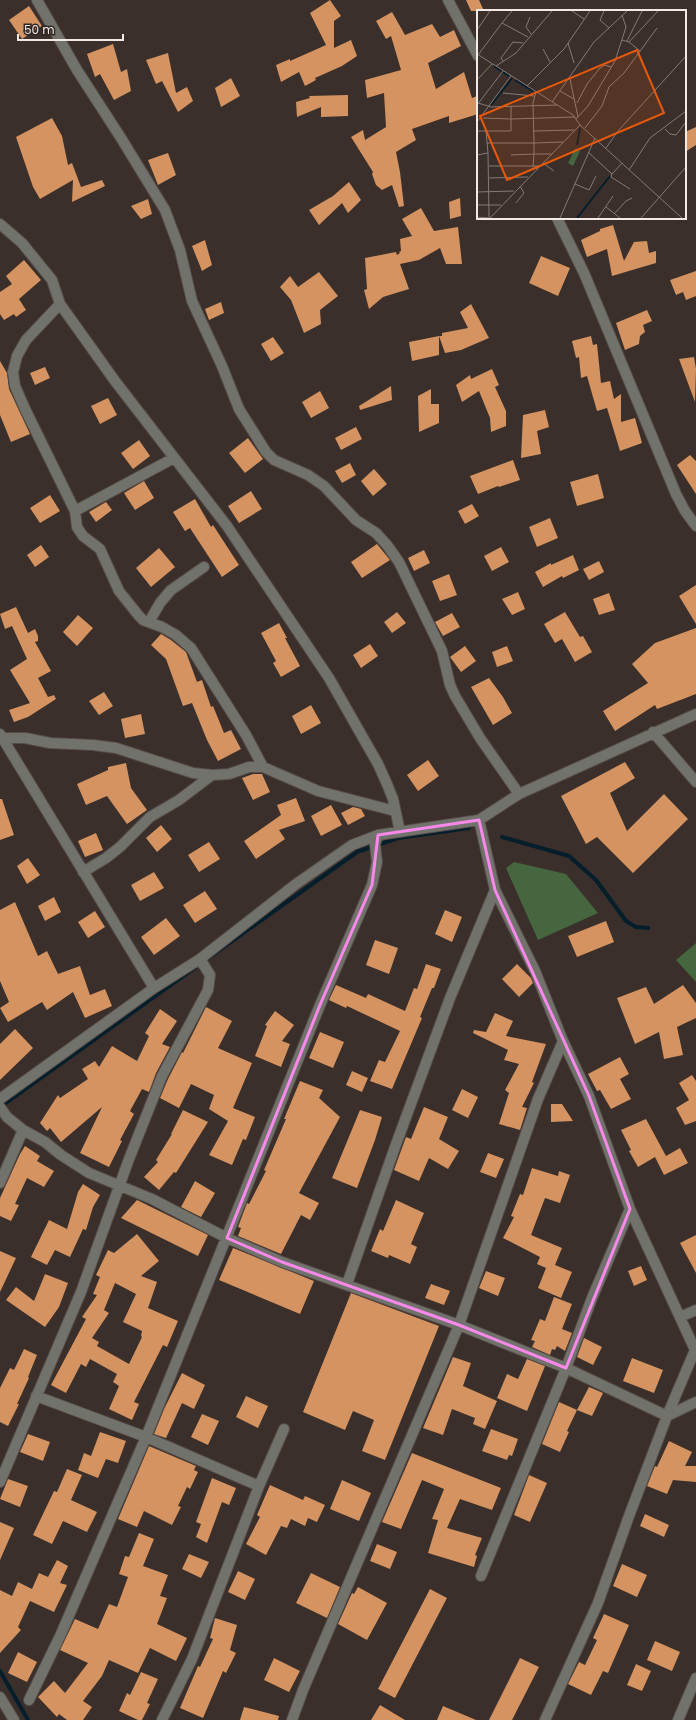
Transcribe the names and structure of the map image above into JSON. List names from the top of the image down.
{
  "scale_bar": "50 m"
}
